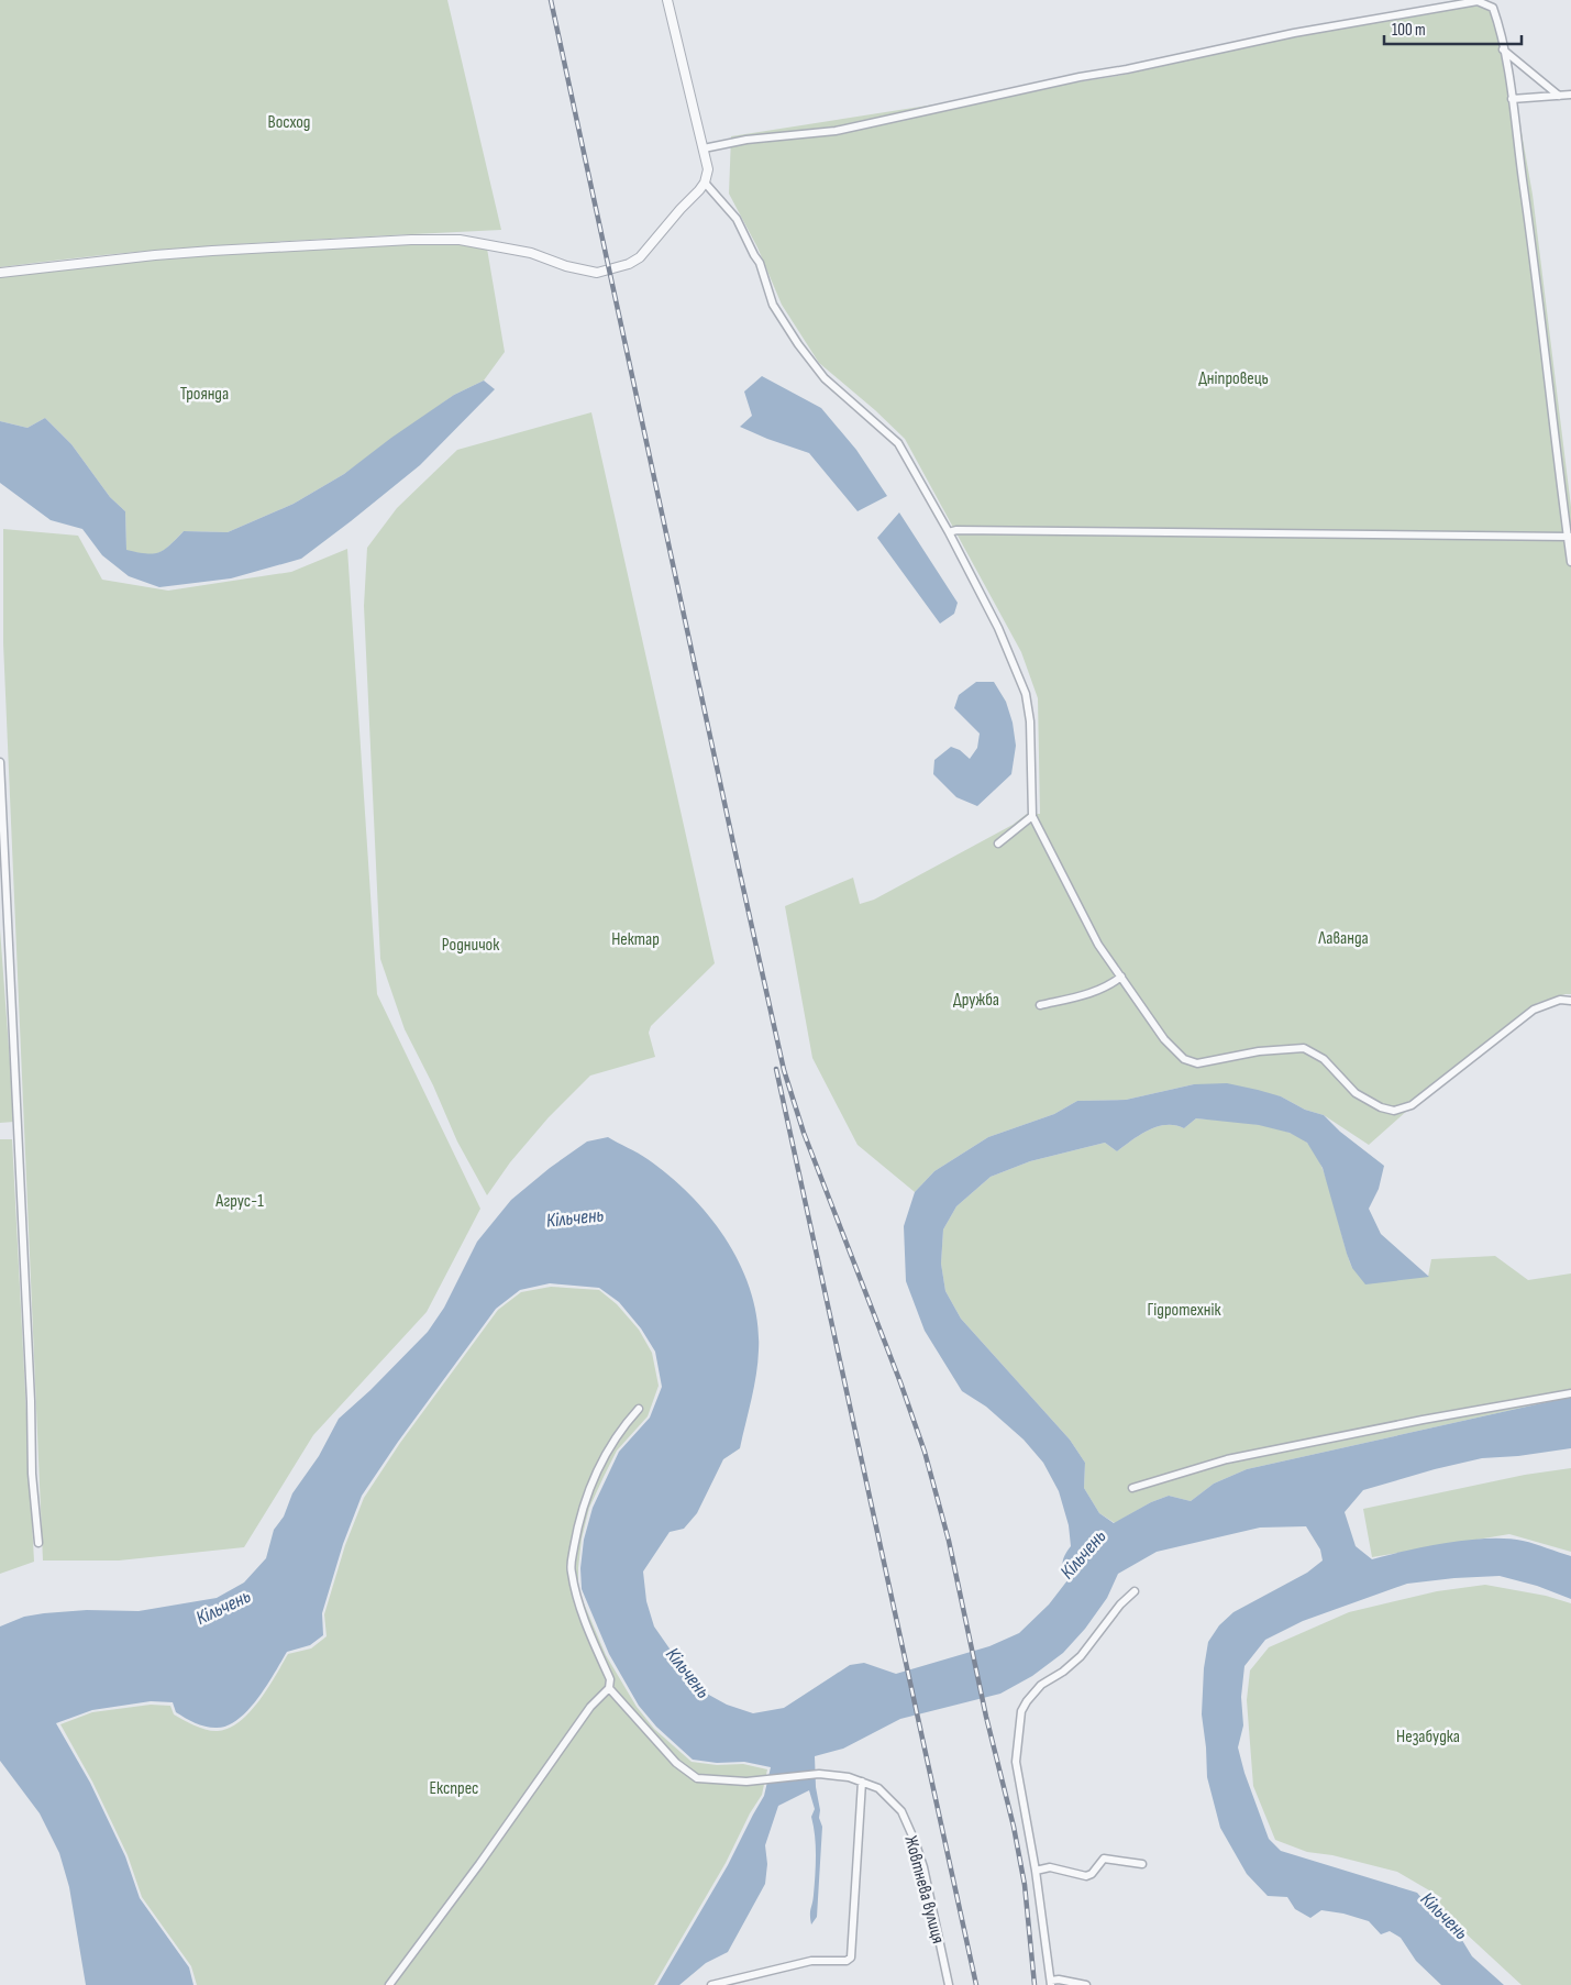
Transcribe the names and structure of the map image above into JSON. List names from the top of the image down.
{
  "streets": {
    "street": ["Жовтнева вулиця"]
  },
  "water": ["Кільчень"],
  "parks": [
    "Восход",
    "Дніпровець",
    "Троянда",
    "Лаванда",
    "Нектар",
    "Родничок",
    "Дружба",
    "Агрус-1",
    "Гідротехнік",
    "Незабудка",
    "Експрес"
  ],
  "scale_bar": "100 m"
}
